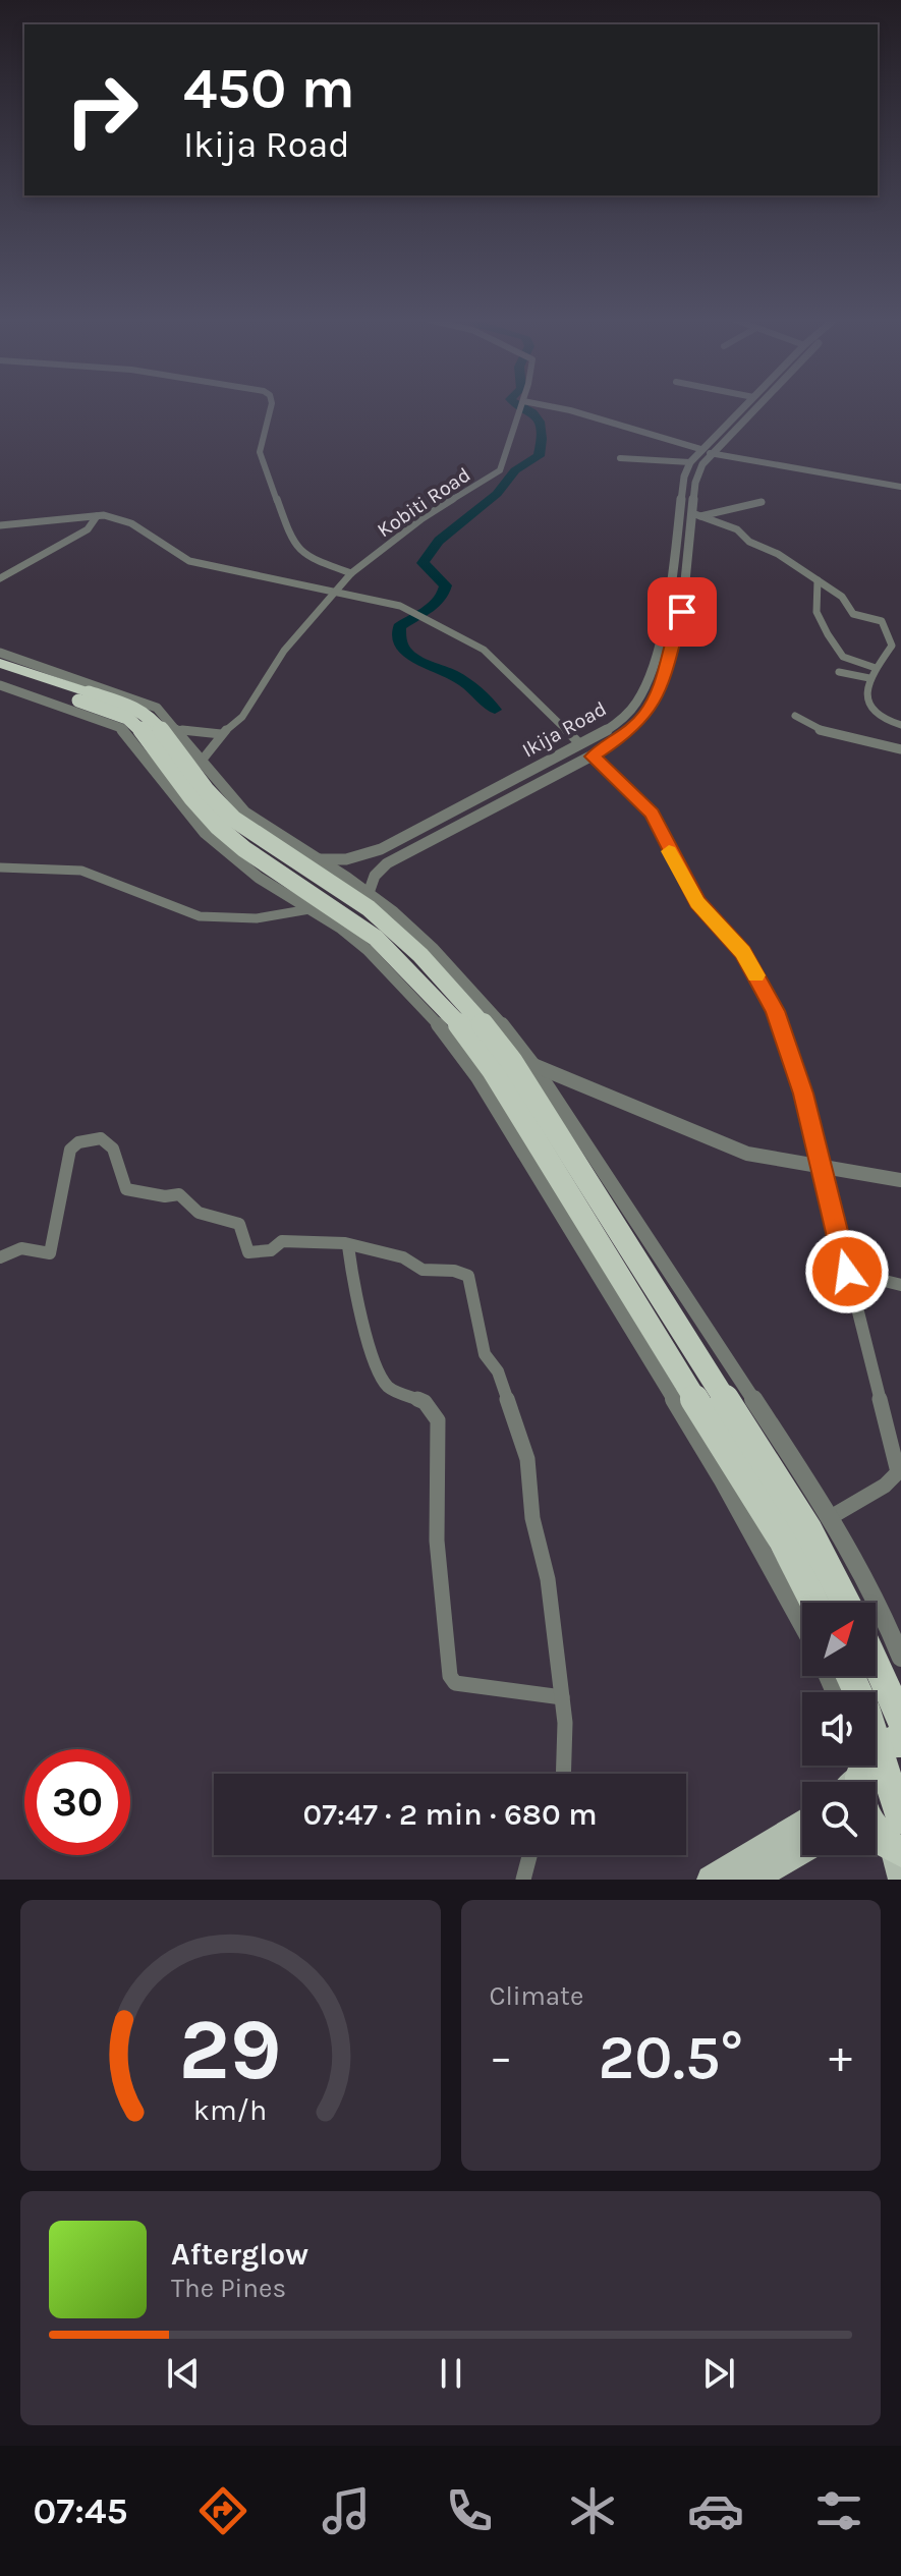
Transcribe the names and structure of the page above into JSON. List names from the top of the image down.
{
  "streets": {
    "street": ["Kobiti Road", "Ikija Road"]
  },
  "north": "top right",
  "page": {
    "turn": ["450 m", "Ikija Road"],
    "limit": "30",
    "trip": "07:47 · 2 min · 680 m",
    "tile": "Climate",
    "heat": ["−", "20.5°", "+"],
    "song": ["Afterglow", "The Pines"],
    "tabs": "07:45",
    "gauge": ["29", "km/h"]
  }
}
